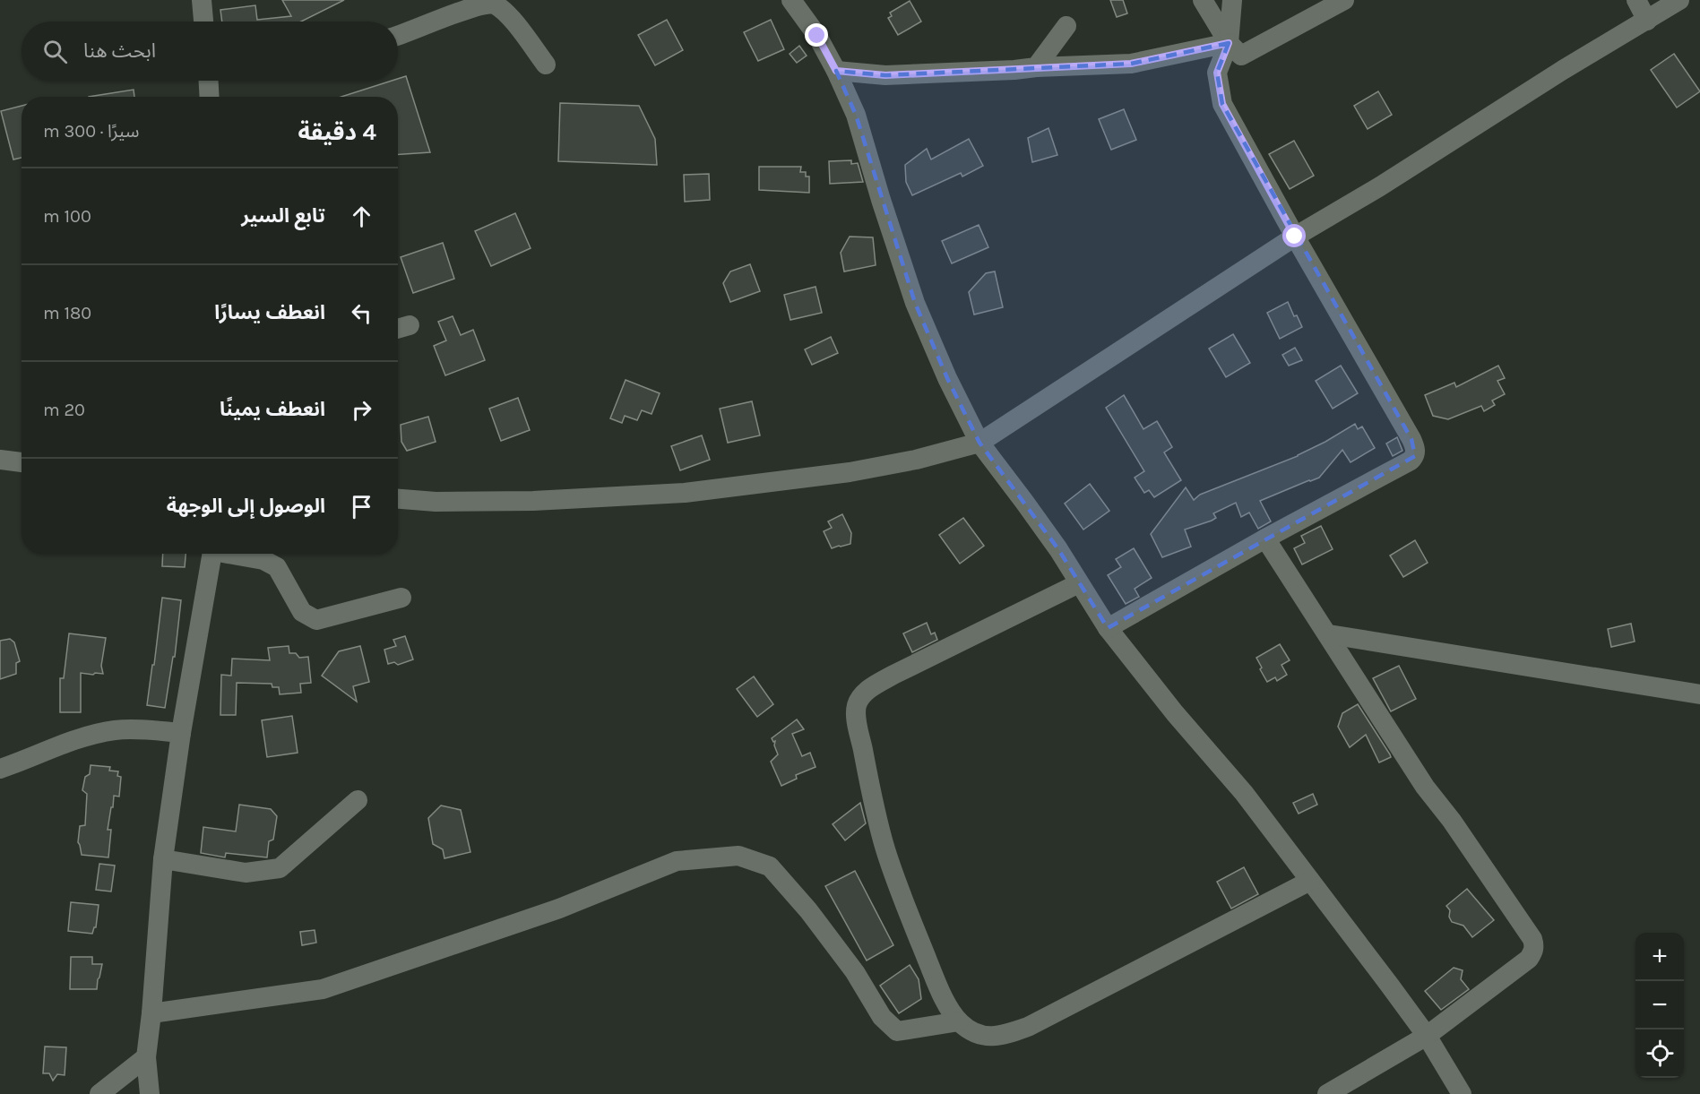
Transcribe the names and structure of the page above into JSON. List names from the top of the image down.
{
  "page": {
    "search": "ابحث هنا",
    "heading": ["4 دقيقة", "سيرًا · 300 m"],
    "list": [
      ["تابع السير", "100 m"],
      ["انعطف يسارًا", "180 m"],
      ["انعطف يمينًا", "20 m"],
      "الوصول إلى الوجهة"
    ],
    "map_buttons": ["+", "−"]
  }
}
